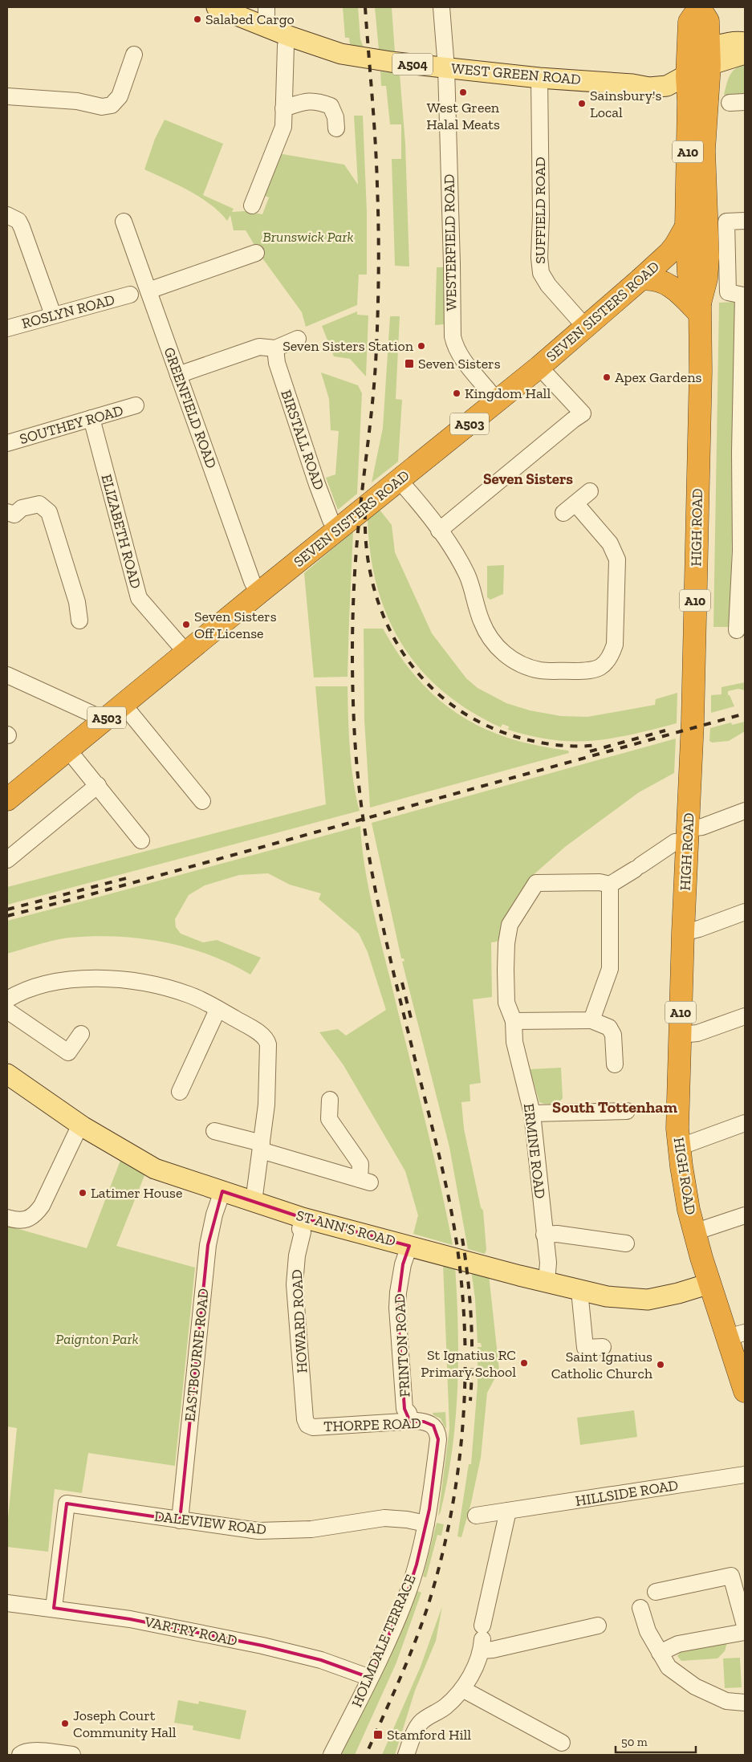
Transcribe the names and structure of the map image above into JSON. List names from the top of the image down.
{
  "streets": {
    "highway": [
      "A10",
      "SEVEN SISTERS ROAD",
      "A503",
      "HIGH ROAD"
    ],
    "main road": ["A504", "WEST GREEN ROAD", "ST ANN'S ROAD"],
    "street": [
      "SUFFIELD ROAD",
      "WESTERFIELD ROAD",
      "ROSLYN ROAD",
      "GREENFIELD ROAD",
      "SOUTHEY ROAD",
      "BIRSTALL ROAD",
      "ELIZABETH ROAD",
      "ERMINE ROAD",
      "HOWARD ROAD",
      "FRINTON ROAD",
      "EASTBOURNE ROAD",
      "THORPE ROAD",
      "HILLSIDE ROAD",
      "DALEVIEW ROAD",
      "VARTRY ROAD",
      "HOLMDALE TERRACE"
    ]
  },
  "crossings": [
    ["A504", "WEST GREEN ROAD"],
    ["A504", "A10"],
    ["WEST GREEN ROAD", "A10"],
    ["WEST GREEN ROAD", "SUFFIELD ROAD"],
    ["WEST GREEN ROAD", "WESTERFIELD ROAD"],
    ["A10", "SEVEN SISTERS ROAD"],
    ["A10", "A503"],
    ["A10", "HIGH ROAD"],
    ["SUFFIELD ROAD", "SEVEN SISTERS ROAD"],
    ["WESTERFIELD ROAD", "SEVEN SISTERS ROAD"],
    ["SEVEN SISTERS ROAD", "GREENFIELD ROAD"],
    ["SEVEN SISTERS ROAD", "A503"],
    ["SEVEN SISTERS ROAD", "BIRSTALL ROAD"],
    ["SEVEN SISTERS ROAD", "ELIZABETH ROAD"],
    ["SOUTHEY ROAD", "ELIZABETH ROAD"],
    ["HIGH ROAD", "ST ANN'S ROAD"],
    ["ERMINE ROAD", "ST ANN'S ROAD"],
    ["ST ANN'S ROAD", "HOWARD ROAD"],
    ["ST ANN'S ROAD", "FRINTON ROAD"],
    ["ST ANN'S ROAD", "EASTBOURNE ROAD"],
    ["HOWARD ROAD", "THORPE ROAD"],
    ["FRINTON ROAD", "THORPE ROAD"],
    ["EASTBOURNE ROAD", "DALEVIEW ROAD"],
    ["THORPE ROAD", "HOLMDALE TERRACE"],
    ["DALEVIEW ROAD", "VARTRY ROAD"],
    ["DALEVIEW ROAD", "HOLMDALE TERRACE"],
    ["VARTRY ROAD", "HOLMDALE TERRACE"]
  ],
  "districts": ["Seven Sisters", "South Tottenham"],
  "parks": ["Brunswick Park", "Paignton Park"],
  "places": {
    "other": [
      "Salabed Cargo",
      "West Green Halal Meats",
      "Sainsbury's Local",
      "Seven Sisters Station",
      "Apex Gardens",
      "Kingdom Hall",
      "Seven Sisters Off License",
      "Latimer House",
      "St Ignatius RC Primary School",
      "Saint Ignatius Catholic Church",
      "Joseph Court Community Hall"
    ],
    "transit": ["Seven Sisters", "Stamford Hill"]
  },
  "scale_bar": "50 m"
}
